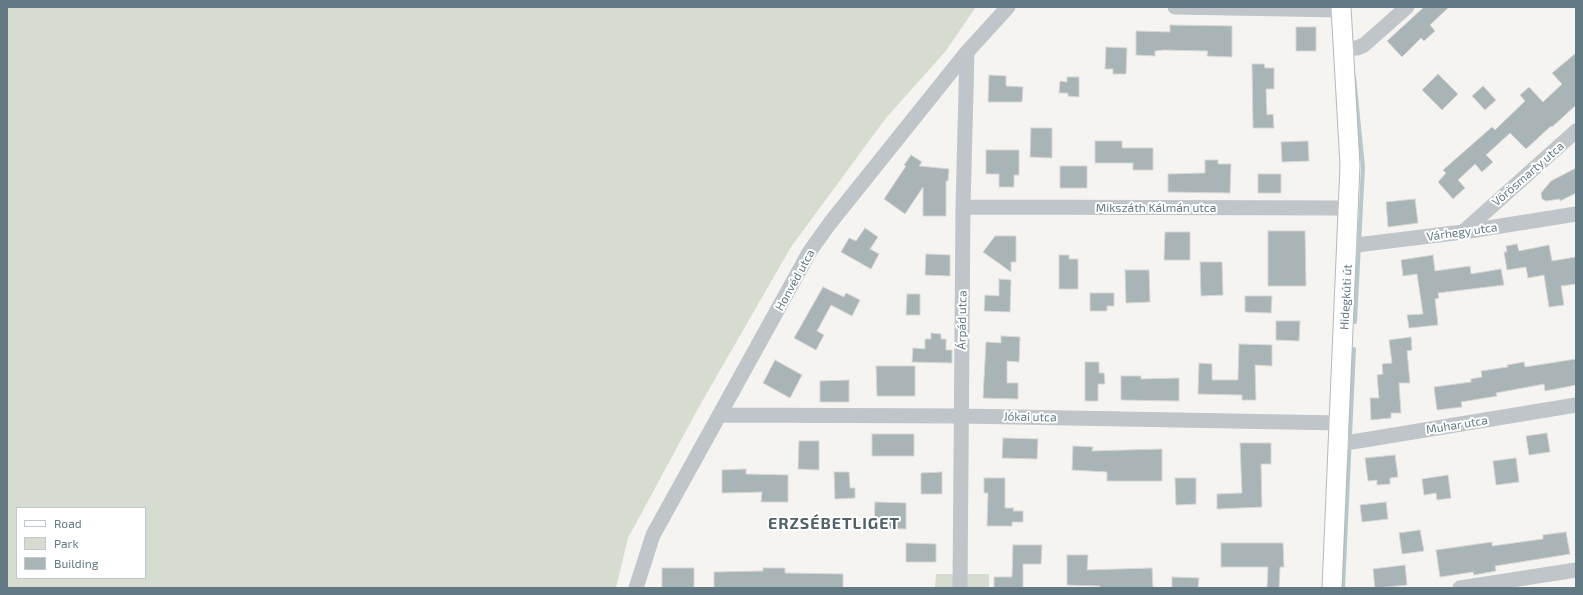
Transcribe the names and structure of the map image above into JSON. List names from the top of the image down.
{
  "streets": {
    "main road": ["Hidegkúti út"],
    "street": [
      "Vörösmarty utca",
      "Mikszáth Kálmán utca",
      "Várhegy utca",
      "Honvéd utca",
      "Árpád utca",
      "Jókai utca",
      "Muhar utca"
    ]
  },
  "crossings": [
    ["Vörösmarty utca", "Várhegy utca"],
    ["Mikszáth Kálmán utca", "Hidegkúti út"],
    ["Mikszáth Kálmán utca", "Árpád utca"],
    ["Várhegy utca", "Hidegkúti út"],
    ["Honvéd utca", "Árpád utca"],
    ["Honvéd utca", "Jókai utca"],
    ["Hidegkúti út", "Jókai utca"],
    ["Hidegkúti út", "Muhar utca"],
    ["Árpád utca", "Jókai utca"]
  ],
  "districts": ["ERZSÉBETLIGET"],
  "legend": ["Road", "Park", "Building"]
}
